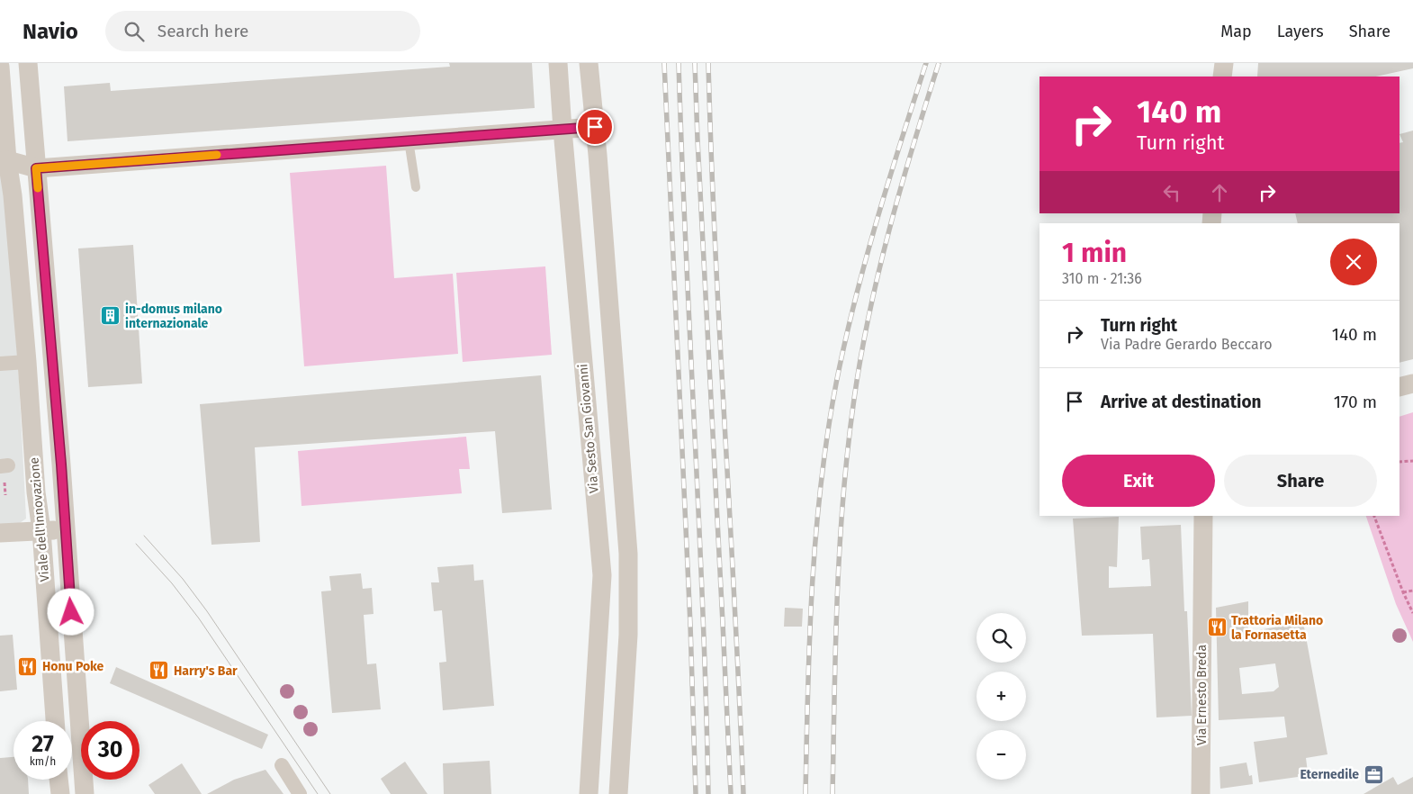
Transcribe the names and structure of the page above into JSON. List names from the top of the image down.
{
  "streets": {
    "street": ["Via Sesto San Giovanni", "Viale dell'Innovazione", "Via Ernesto Breda"]
  },
  "places": {
    "building": ["in-domus milano internazionale"],
    "restaurant": ["Trattoria Milano la Fornasetta", "Honu Poke", "Harry's Bar"],
    "office": ["Eternedile"]
  },
  "page": {
    "header": "Navio",
    "search": "Search here",
    "nav": ["Map", "Layers", "Share"],
    "turn": ["140 m", "Turn right"],
    "heading": ["1 min", "310 m · 21:36"],
    "list": [
      {
        "name": "Turn right",
        "note": "Via Padre Gerardo Beccaro",
        "value": "140 m"
      },
      {
        "name": "Arrive at destination",
        "value": "170 m"
      }
    ],
    "buttons": ["Exit", "Share"],
    "map_buttons": ["+", "−"],
    "speed": "27 km/h",
    "limit": "30"
  }
}
